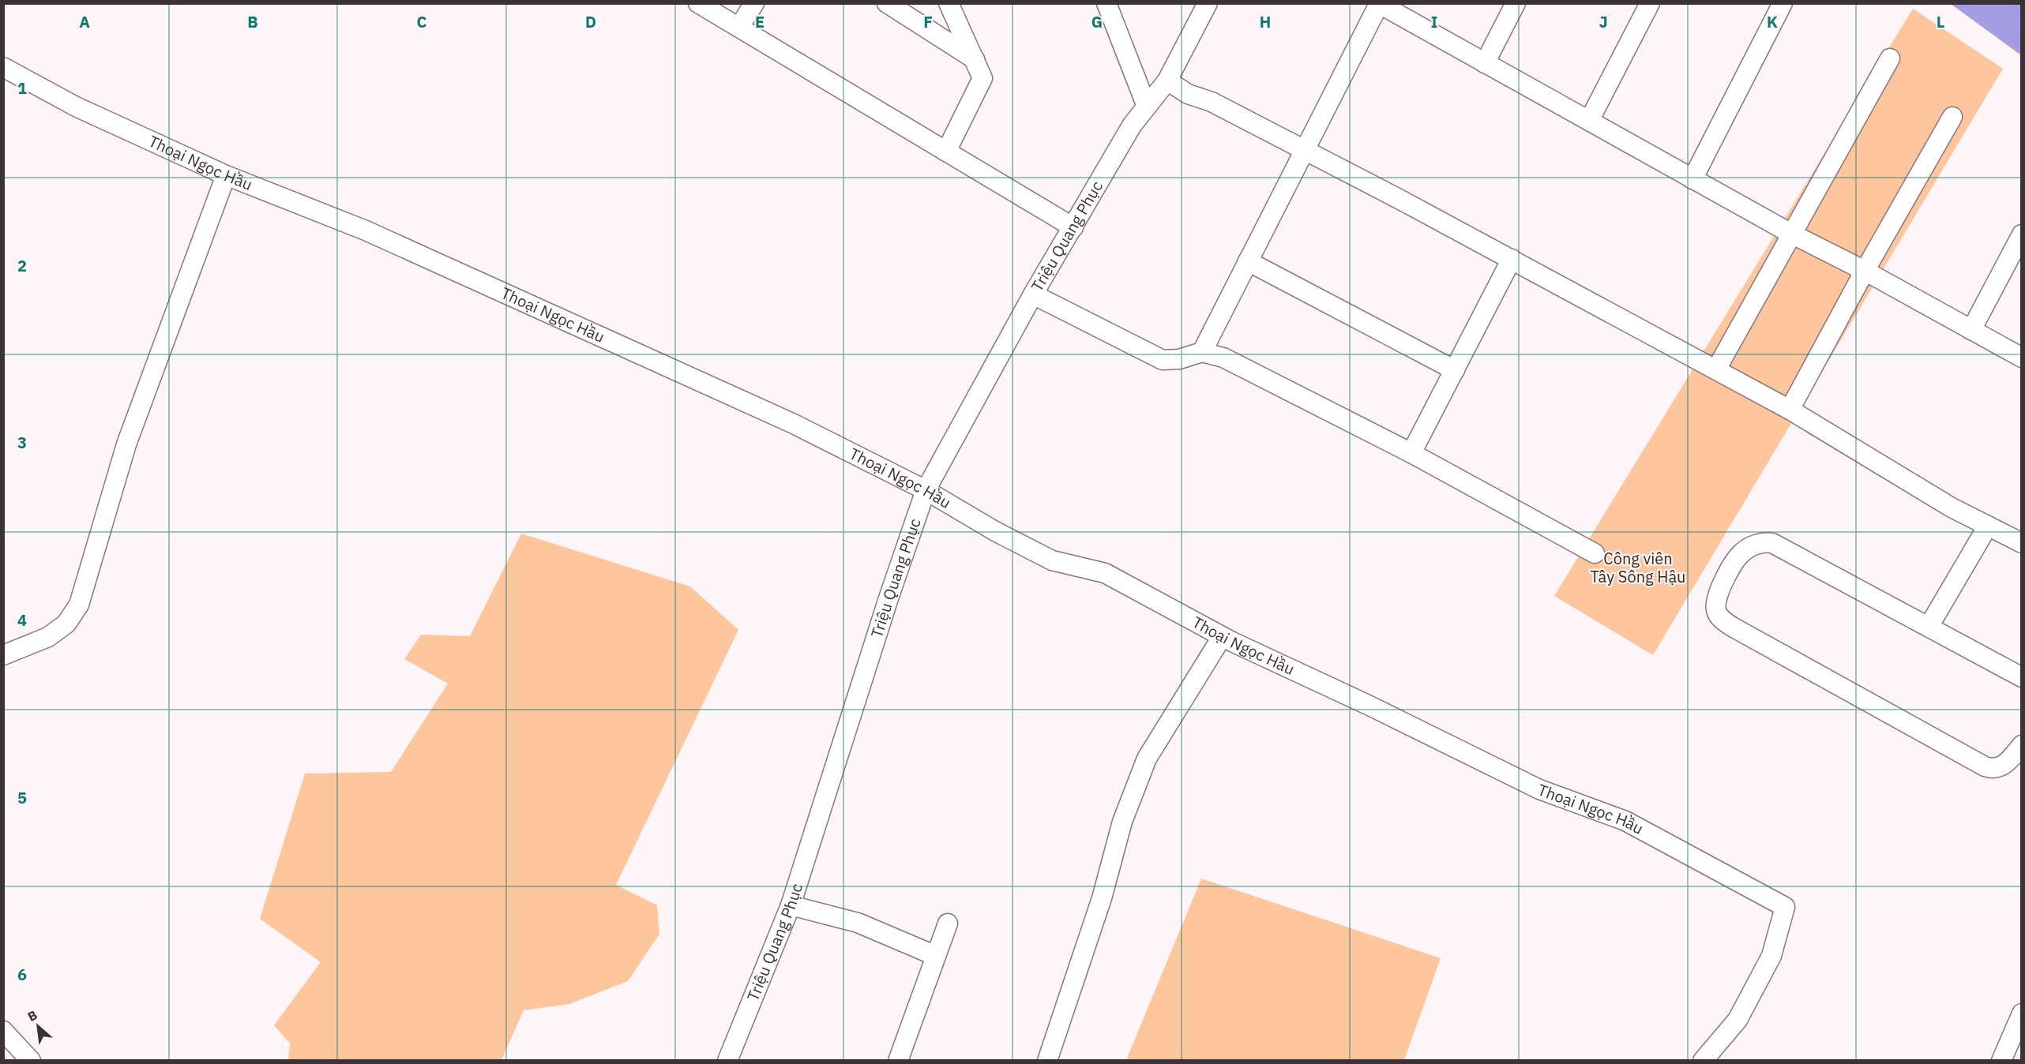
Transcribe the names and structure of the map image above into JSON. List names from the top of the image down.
{
  "streets": {
    "street": ["Thoại Ngọc Hầu", "Triệu Quang Phục"]
  },
  "crossings": [
    ["Thoại Ngọc Hầu", "Triệu Quang Phục"]
  ],
  "parks": ["Công viên Tây Sông Hậu"],
  "north": "top left",
  "grid": {
    "columns": [
      "A",
      "B",
      "C",
      "D",
      "E",
      "F",
      "G",
      "H",
      "I",
      "J",
      "K",
      "L"
    ],
    "rows": [
      "1",
      "2",
      "3",
      "4",
      "5",
      "6"
    ]
  }
}
